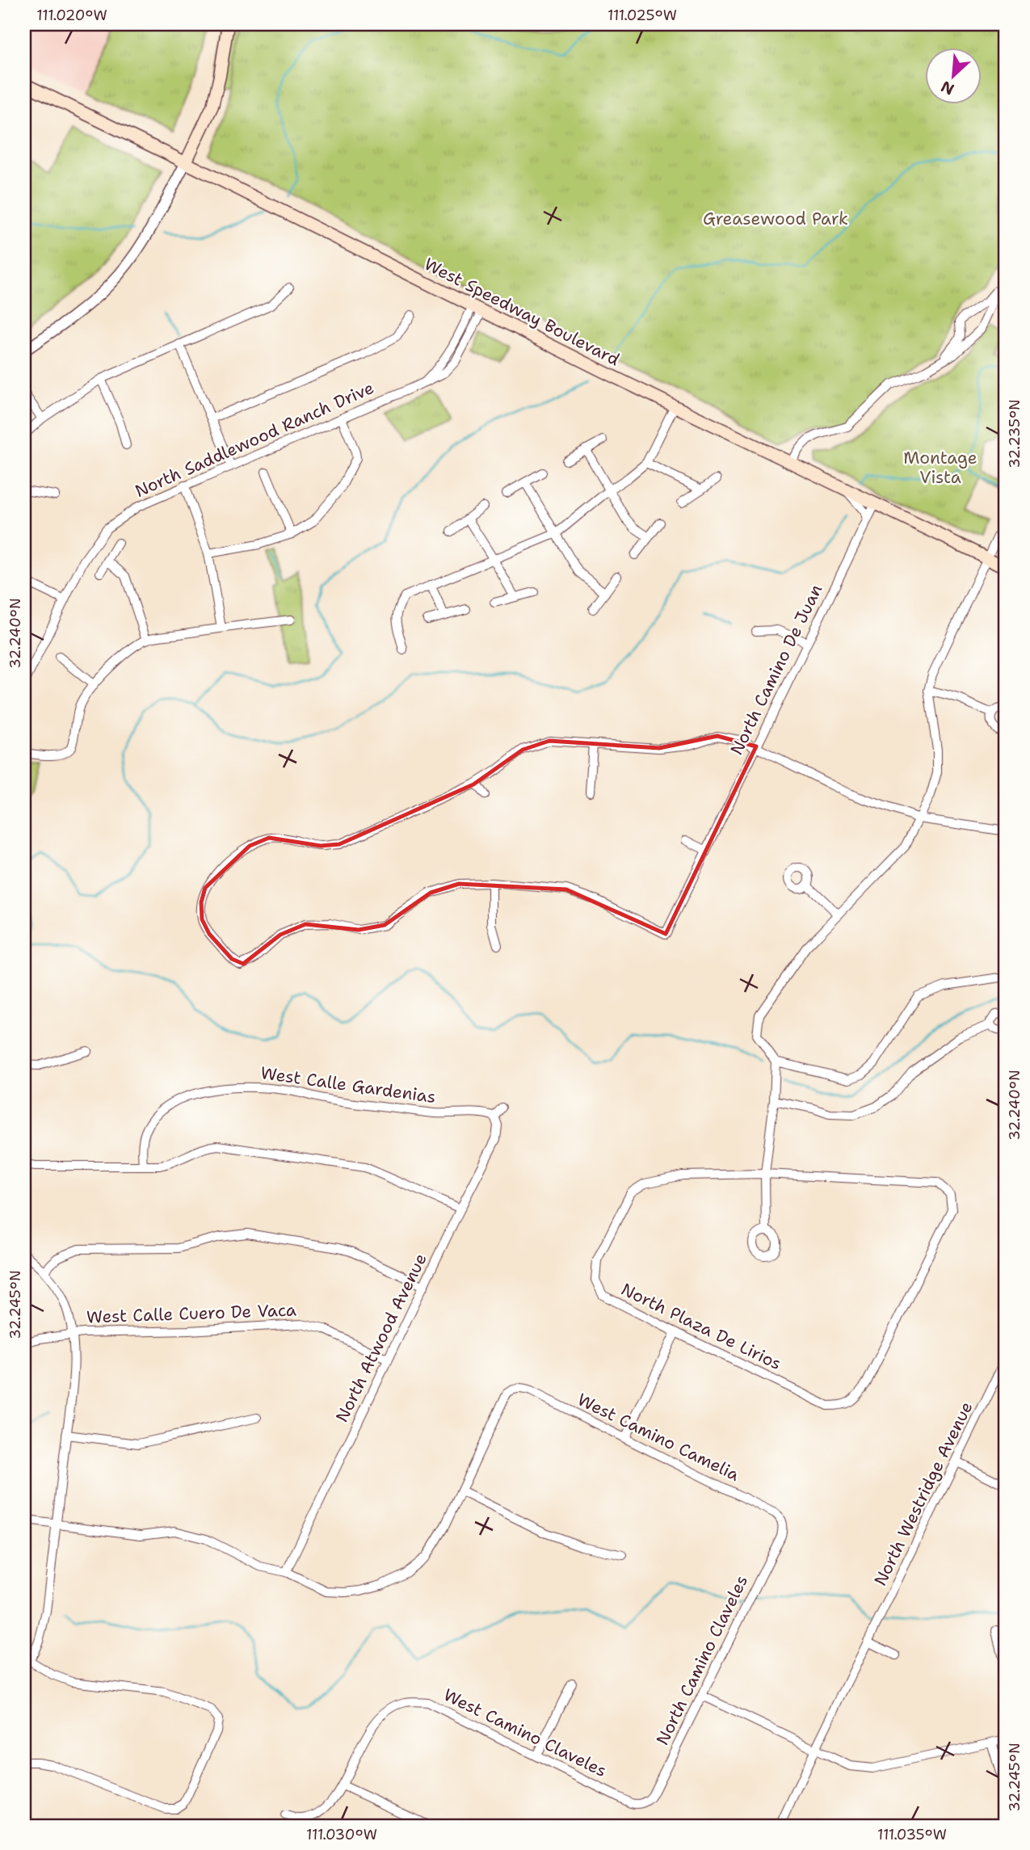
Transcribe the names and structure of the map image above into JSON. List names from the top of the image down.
{
  "streets": {
    "main road": ["West Speedway Boulevard"],
    "street": [
      "North Saddlewood Ranch Drive",
      "North Camino De Juan",
      "West Calle Gardenias",
      "West Calle Cuero De Vaca",
      "North Plaza De Lirios",
      "North Atwood Avenue",
      "West Camino Camelia",
      "North Westridge Avenue",
      "North Camino Claveles",
      "West Camino Claveles"
    ]
  },
  "crossings": [
    ["West Speedway Boulevard", "North Saddlewood Ranch Drive"],
    ["West Speedway Boulevard", "North Camino De Juan"],
    ["West Calle Gardenias", "North Atwood Avenue"],
    ["West Calle Cuero De Vaca", "North Atwood Avenue"],
    ["West Camino Camelia", "North Camino Claveles"],
    ["North Camino Claveles", "West Camino Claveles"]
  ],
  "parks": ["Greasewood Park", "Montage Vista"],
  "north": "bottom left",
  "coordinates": [
    "111.020°W",
    "111.025°W",
    "32.235°N",
    "32.240°N",
    "32.245°N",
    "111.030°W",
    "111.035°W"
  ]
}
